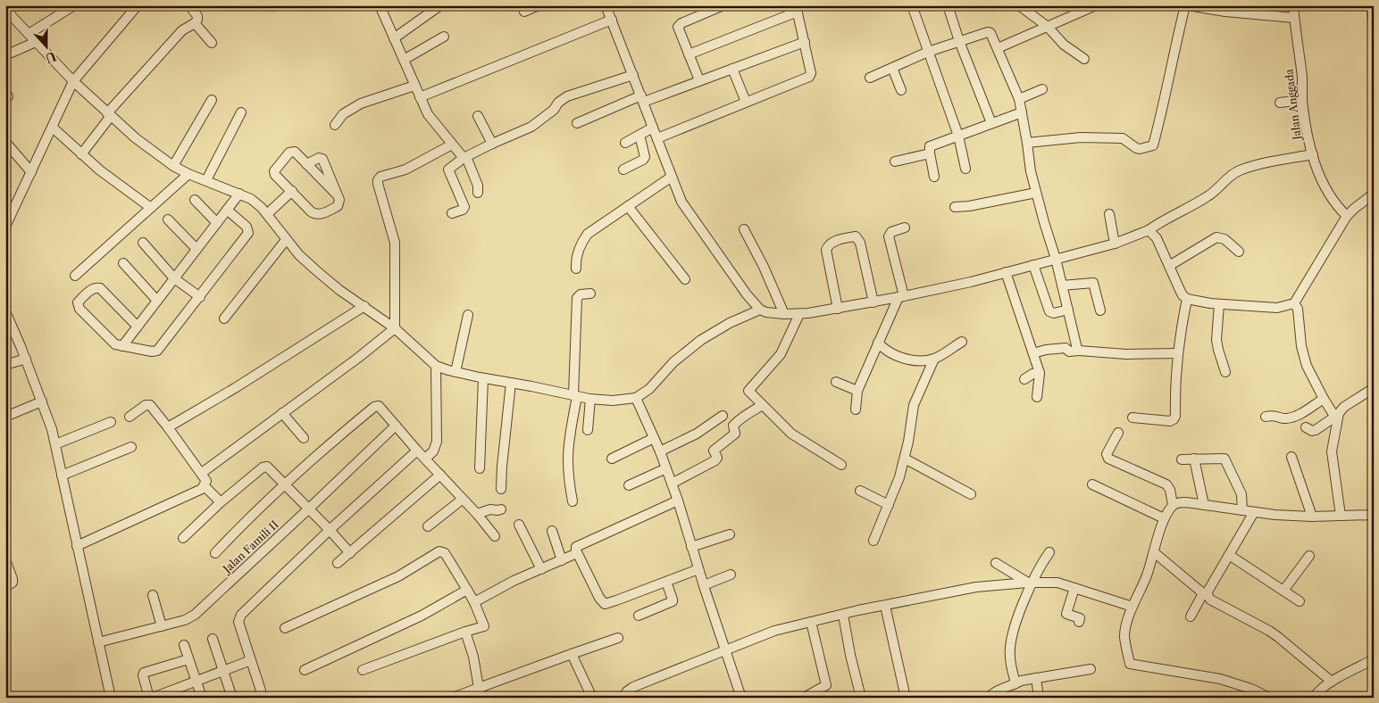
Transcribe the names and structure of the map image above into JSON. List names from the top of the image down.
{
  "streets": {
    "street": ["Jalan Anggada", "Jalan Famili II"]
  },
  "north": "bottom"
}
